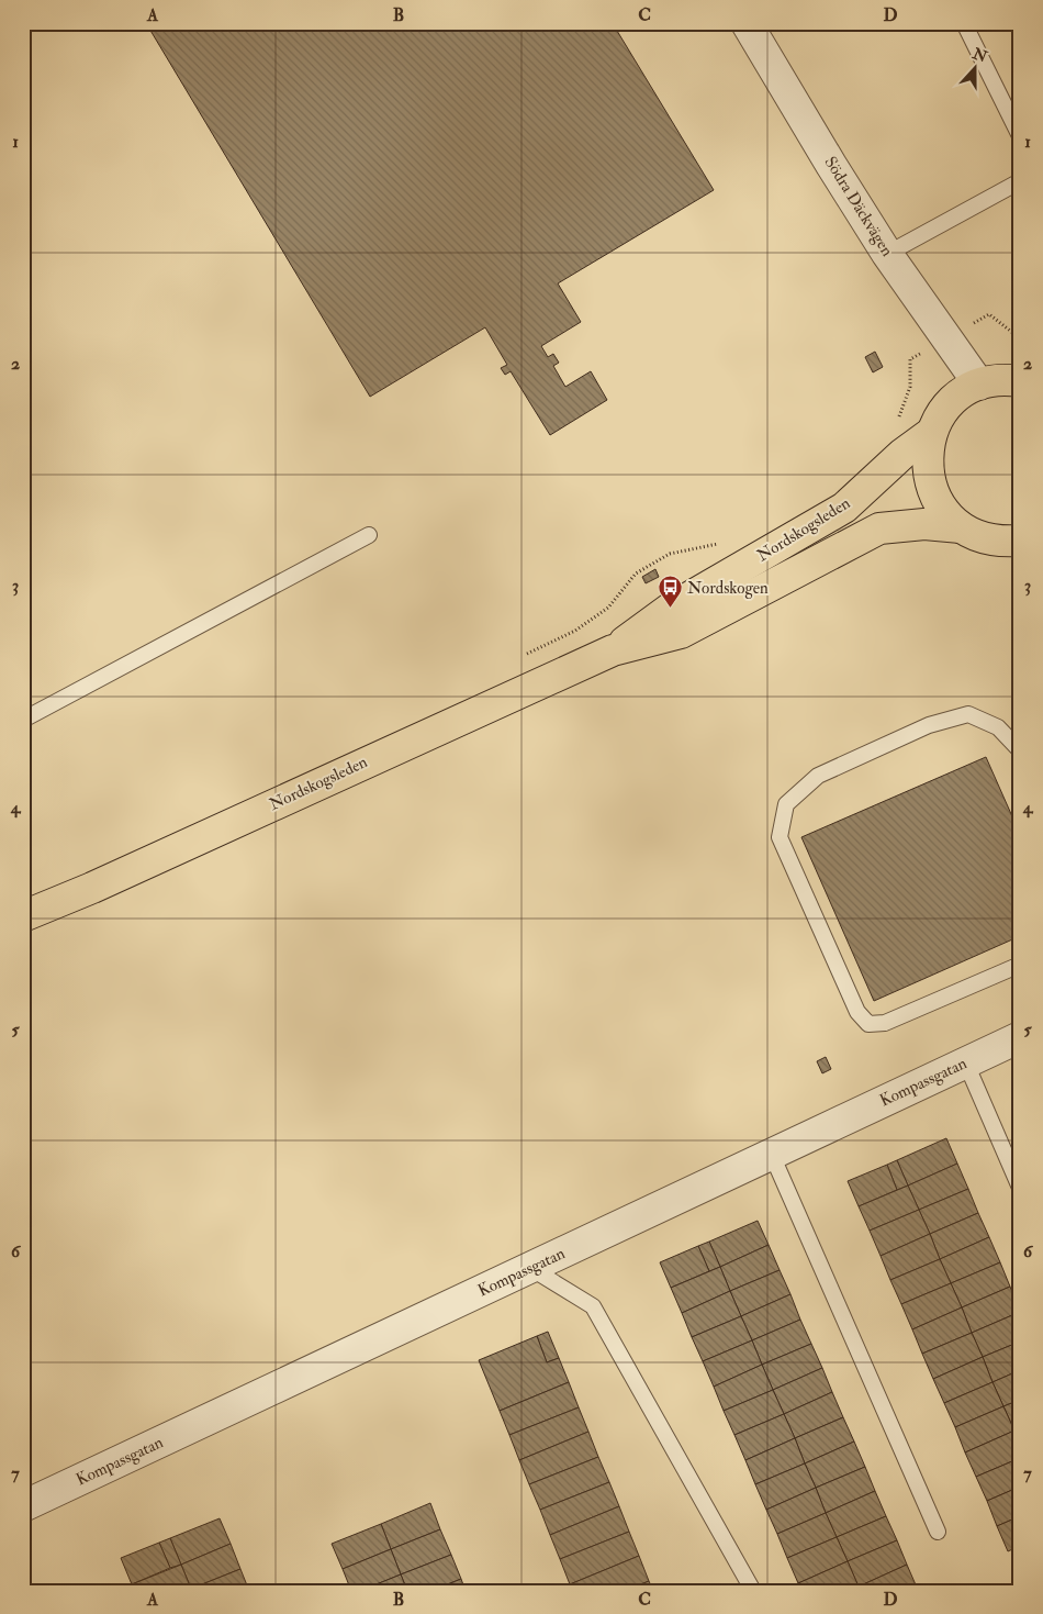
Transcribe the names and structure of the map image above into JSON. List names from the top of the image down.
{
  "streets": {
    "main road": ["Nordskogsleden"],
    "street": ["Södra Däckvägen", "Kompassgatan"]
  },
  "places": {
    "bus stop": ["Nordskogen"]
  },
  "north": "top",
  "grid": {
    "columns": [
      "A",
      "B",
      "C",
      "D"
    ],
    "rows": [
      "1",
      "2",
      "3",
      "4",
      "5",
      "6",
      "7"
    ]
  }
}
